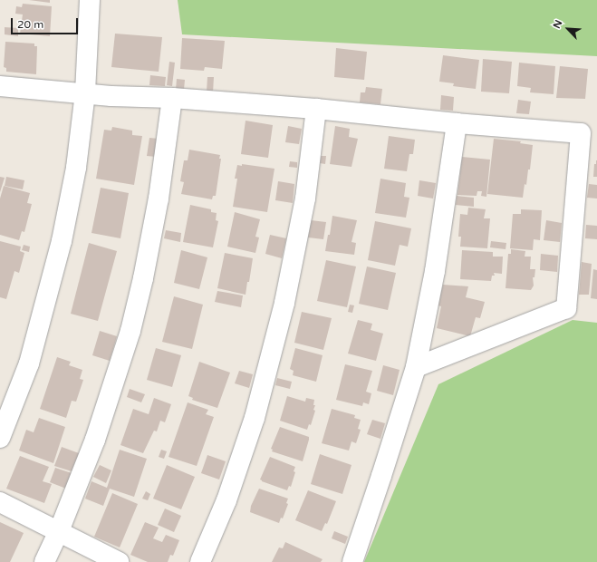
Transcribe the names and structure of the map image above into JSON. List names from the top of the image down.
{
  "scale_bar": "20 m",
  "north": "top left"
}
